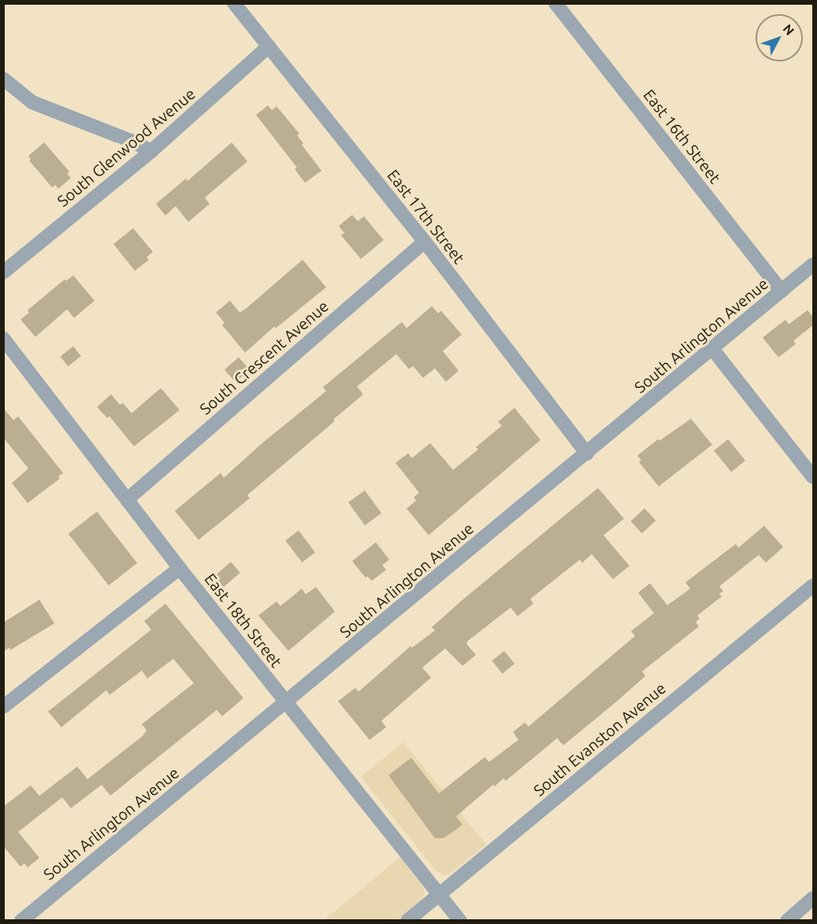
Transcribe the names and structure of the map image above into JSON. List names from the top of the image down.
{
  "streets": {
    "street": [
      "East 16th Street",
      "South Glenwood Avenue",
      "East 17th Street",
      "South Arlington Avenue",
      "South Crescent Avenue",
      "East 18th Street",
      "South Evanston Avenue"
    ]
  },
  "crossings": [
    ["East 16th Street", "South Arlington Avenue"],
    ["South Glenwood Avenue", "East 17th Street"],
    ["East 17th Street", "South Arlington Avenue"],
    ["East 17th Street", "South Crescent Avenue"],
    ["South Arlington Avenue", "East 18th Street"],
    ["South Crescent Avenue", "East 18th Street"],
    ["East 18th Street", "South Evanston Avenue"]
  ],
  "north": "top right"
}
